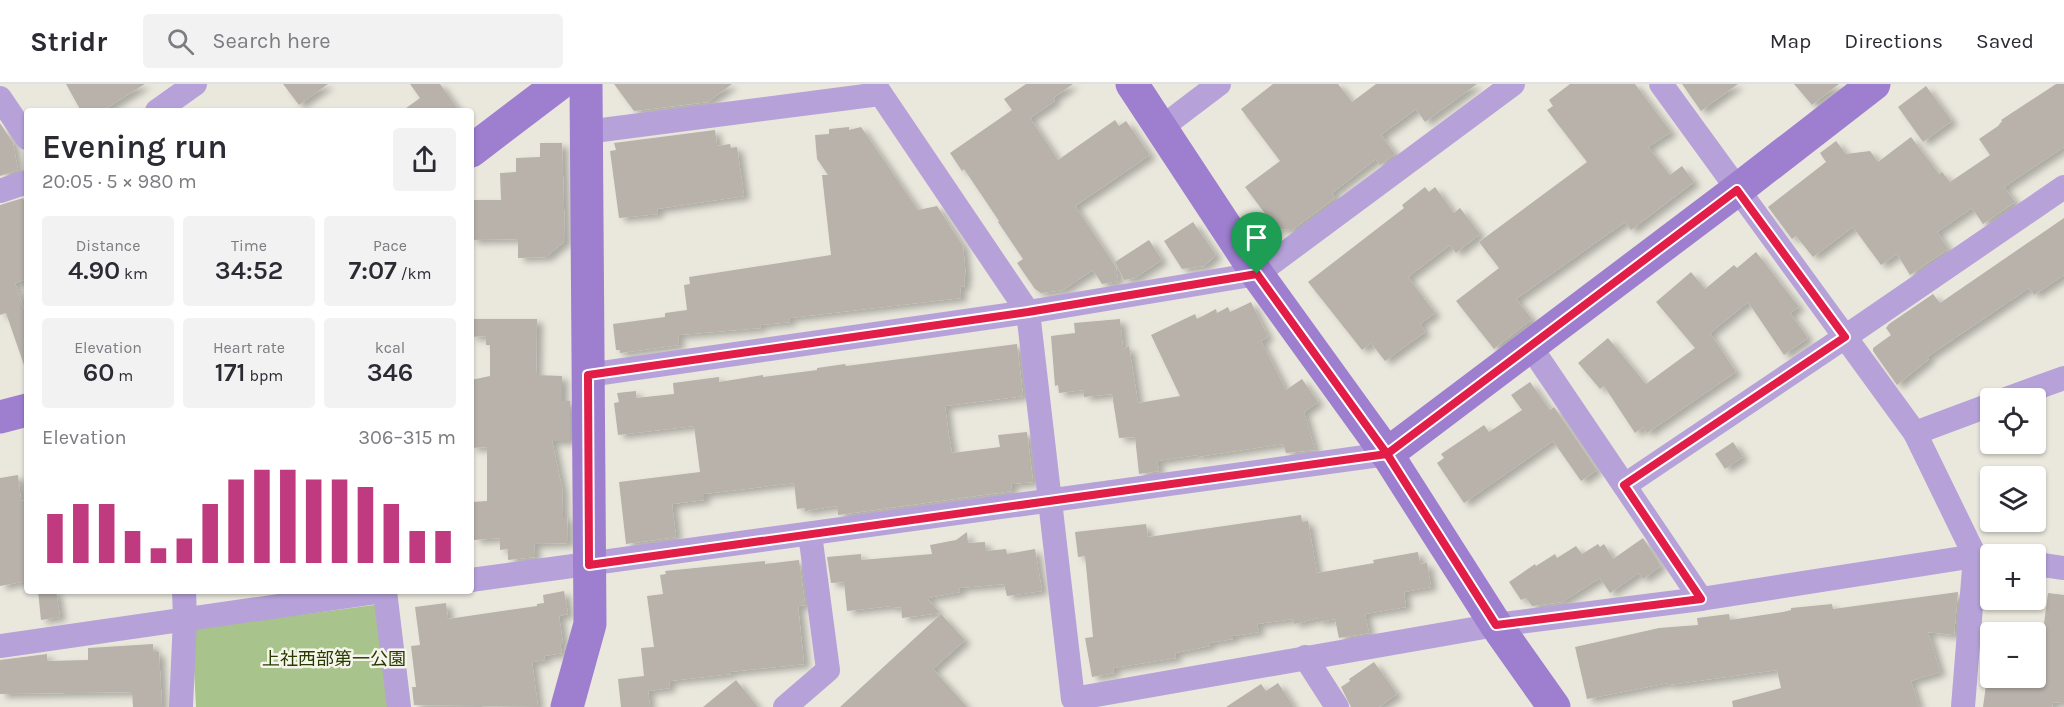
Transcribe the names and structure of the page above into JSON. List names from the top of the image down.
{
  "parks": ["上社西部第一公園"],
  "page": {
    "header": "Stridr",
    "search": "Search here",
    "nav": ["Map", "Directions", "Saved"],
    "heading": ["Evening run", "20:05 · 5 × 980 m"],
    "stats": [
      ["Distance", "4.90 km"],
      ["Time", "34:52"],
      ["Pace", "7:07 /km"],
      ["Elevation", "60 m"],
      ["Heart rate", "171 bpm"],
      ["kcal", "346"]
    ],
    "map_buttons": ["+", "−"],
    "chart": ["Elevation", "306–315 m"]
  }
}
